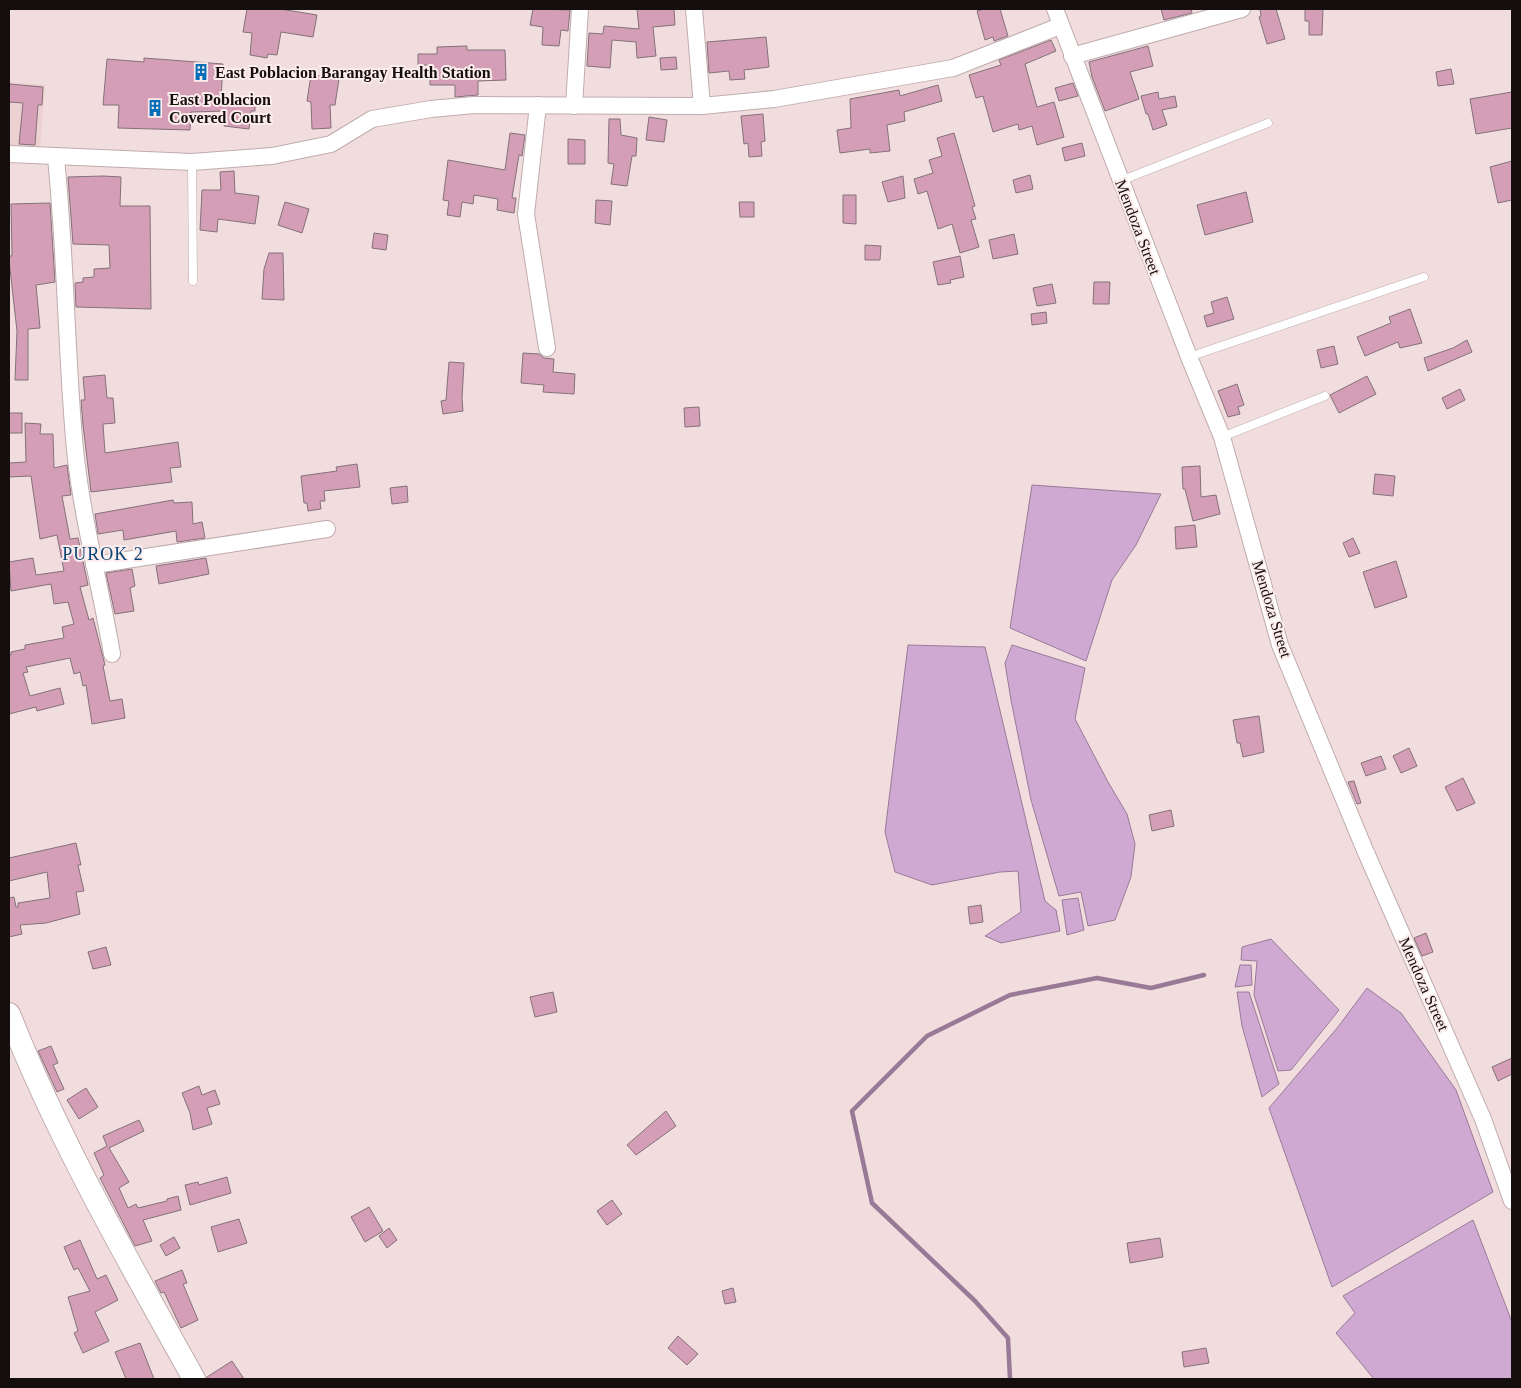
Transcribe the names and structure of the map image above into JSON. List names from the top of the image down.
{
  "streets": {
    "street": ["Mendoza Street"]
  },
  "districts": ["PUROK 2"],
  "places": {
    "building": ["East Poblacion Barangay Health Station", "East Poblacion Covered Court"]
  }
}
